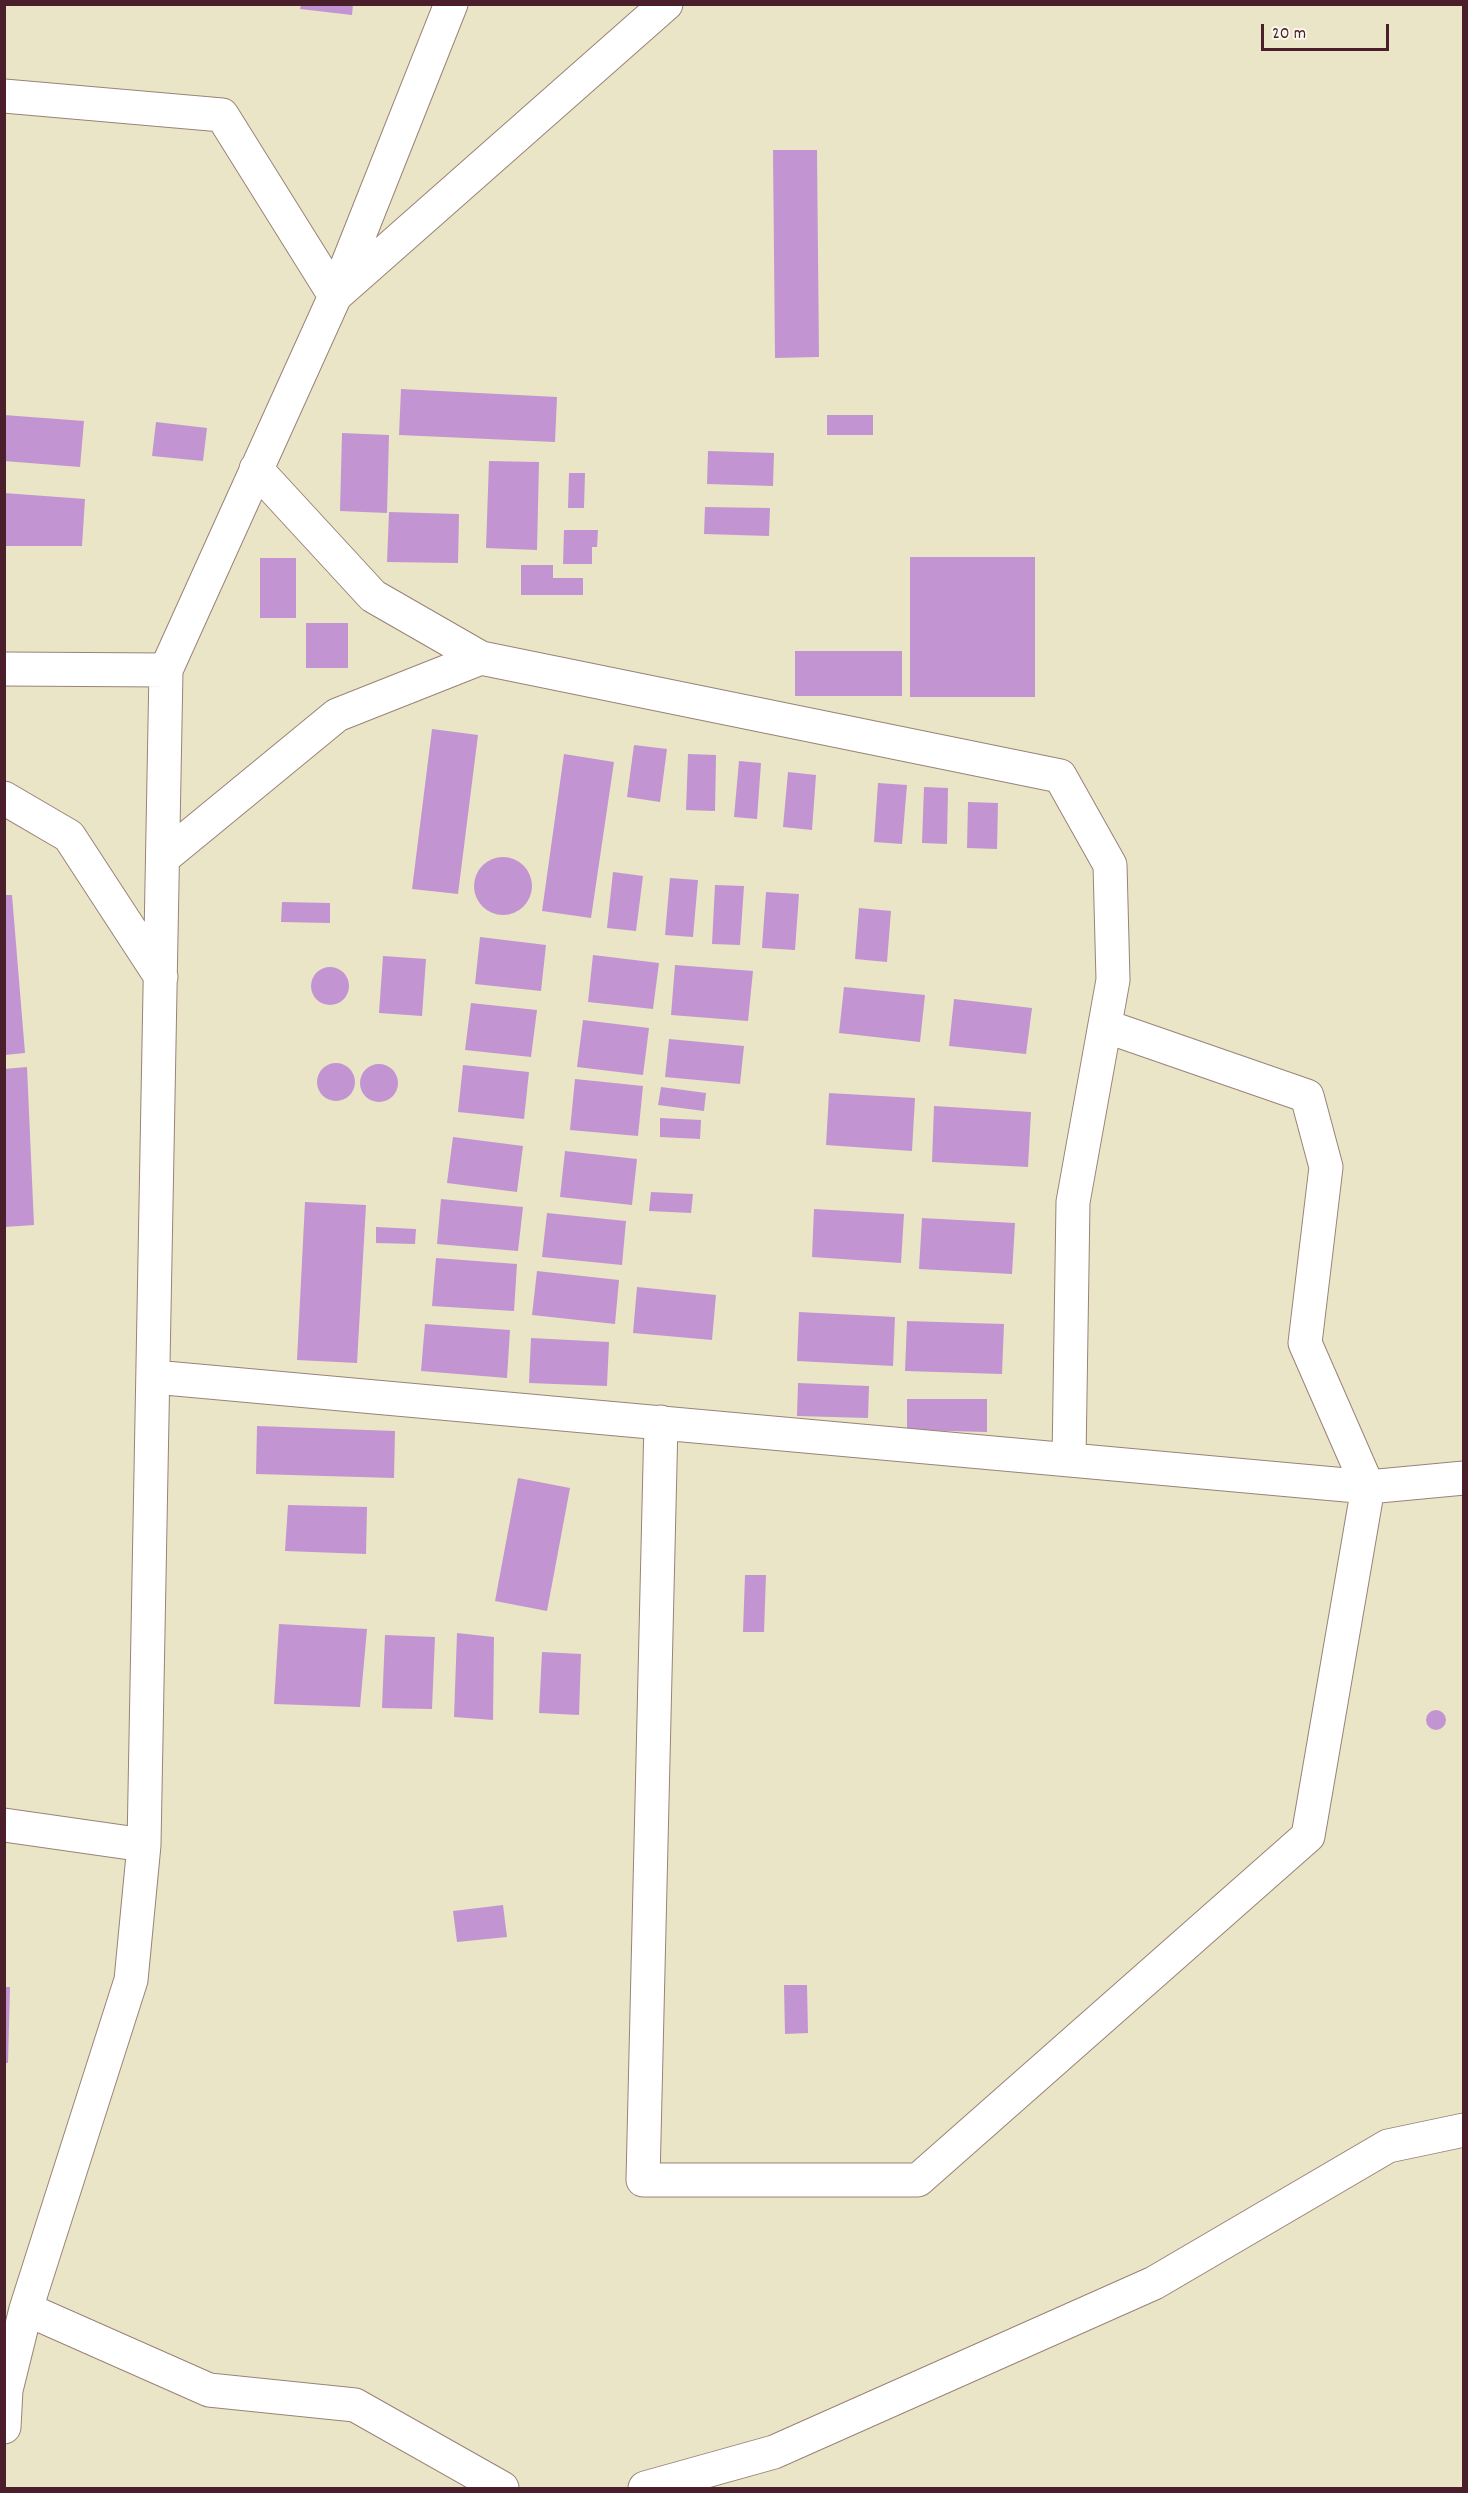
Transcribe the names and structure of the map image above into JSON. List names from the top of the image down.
{
  "scale_bar": "20 m"
}
